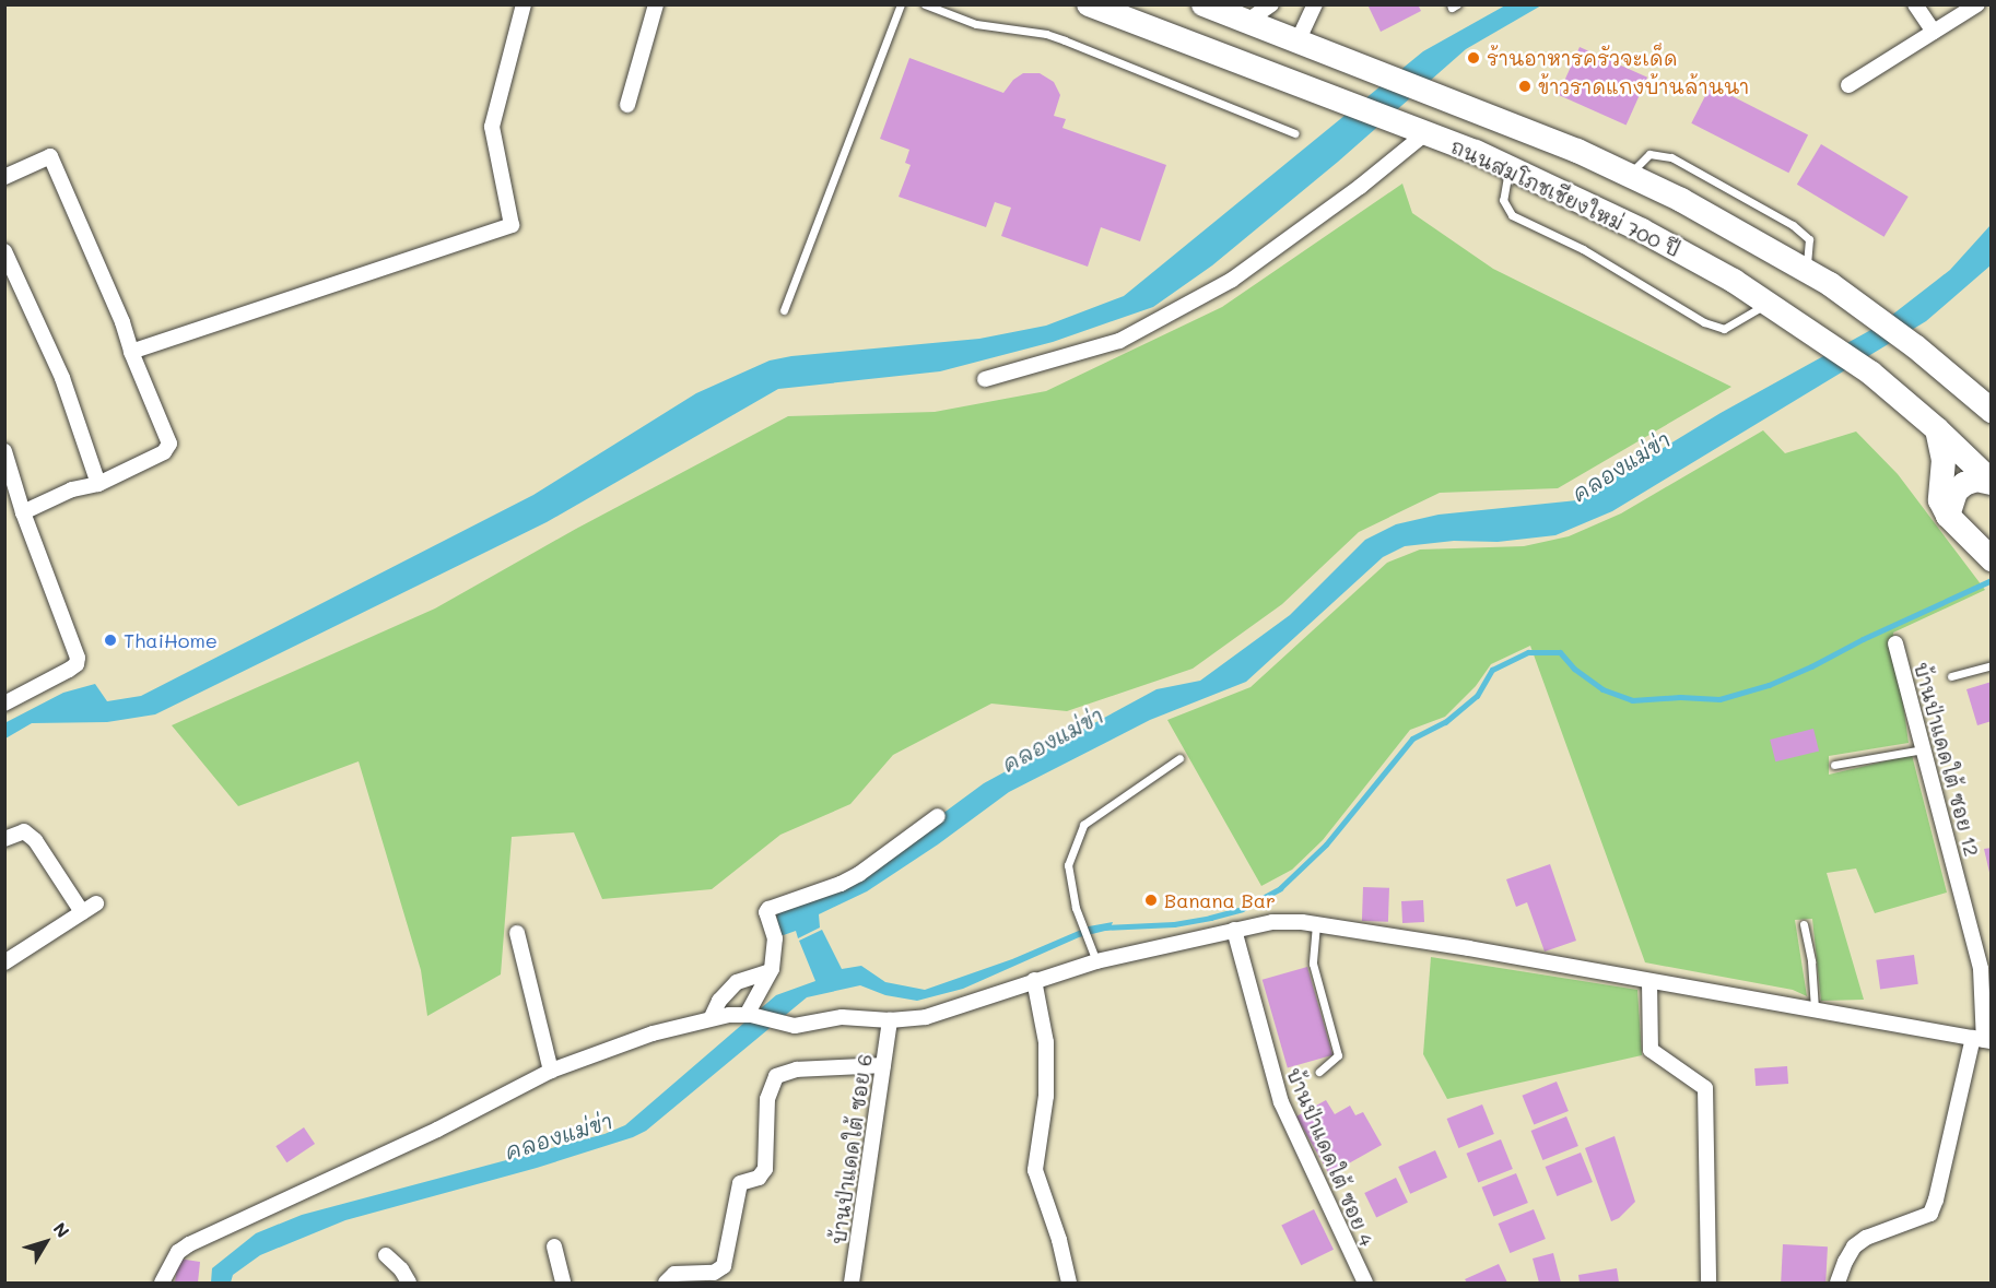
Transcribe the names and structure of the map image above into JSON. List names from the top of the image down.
{
  "streets": {
    "main road": ["ถนนสมโภชเชียงใหม่ 700 ปี"],
    "street": ["บ้านป่าแดดใต้ ซอย 12", "บ้านป่าแดดใต้ ซอย 6", "บ้านป่าแดดใต้ ซอย 4"]
  },
  "water": ["คลองแม่ข่า"],
  "places": [
    "ร้านอาหารครัวจะเด็ด",
    "ข้าวราดแกงบ้านล้านนา",
    "ThaiHome",
    "Banana Bar"
  ],
  "north": "top right"
}
